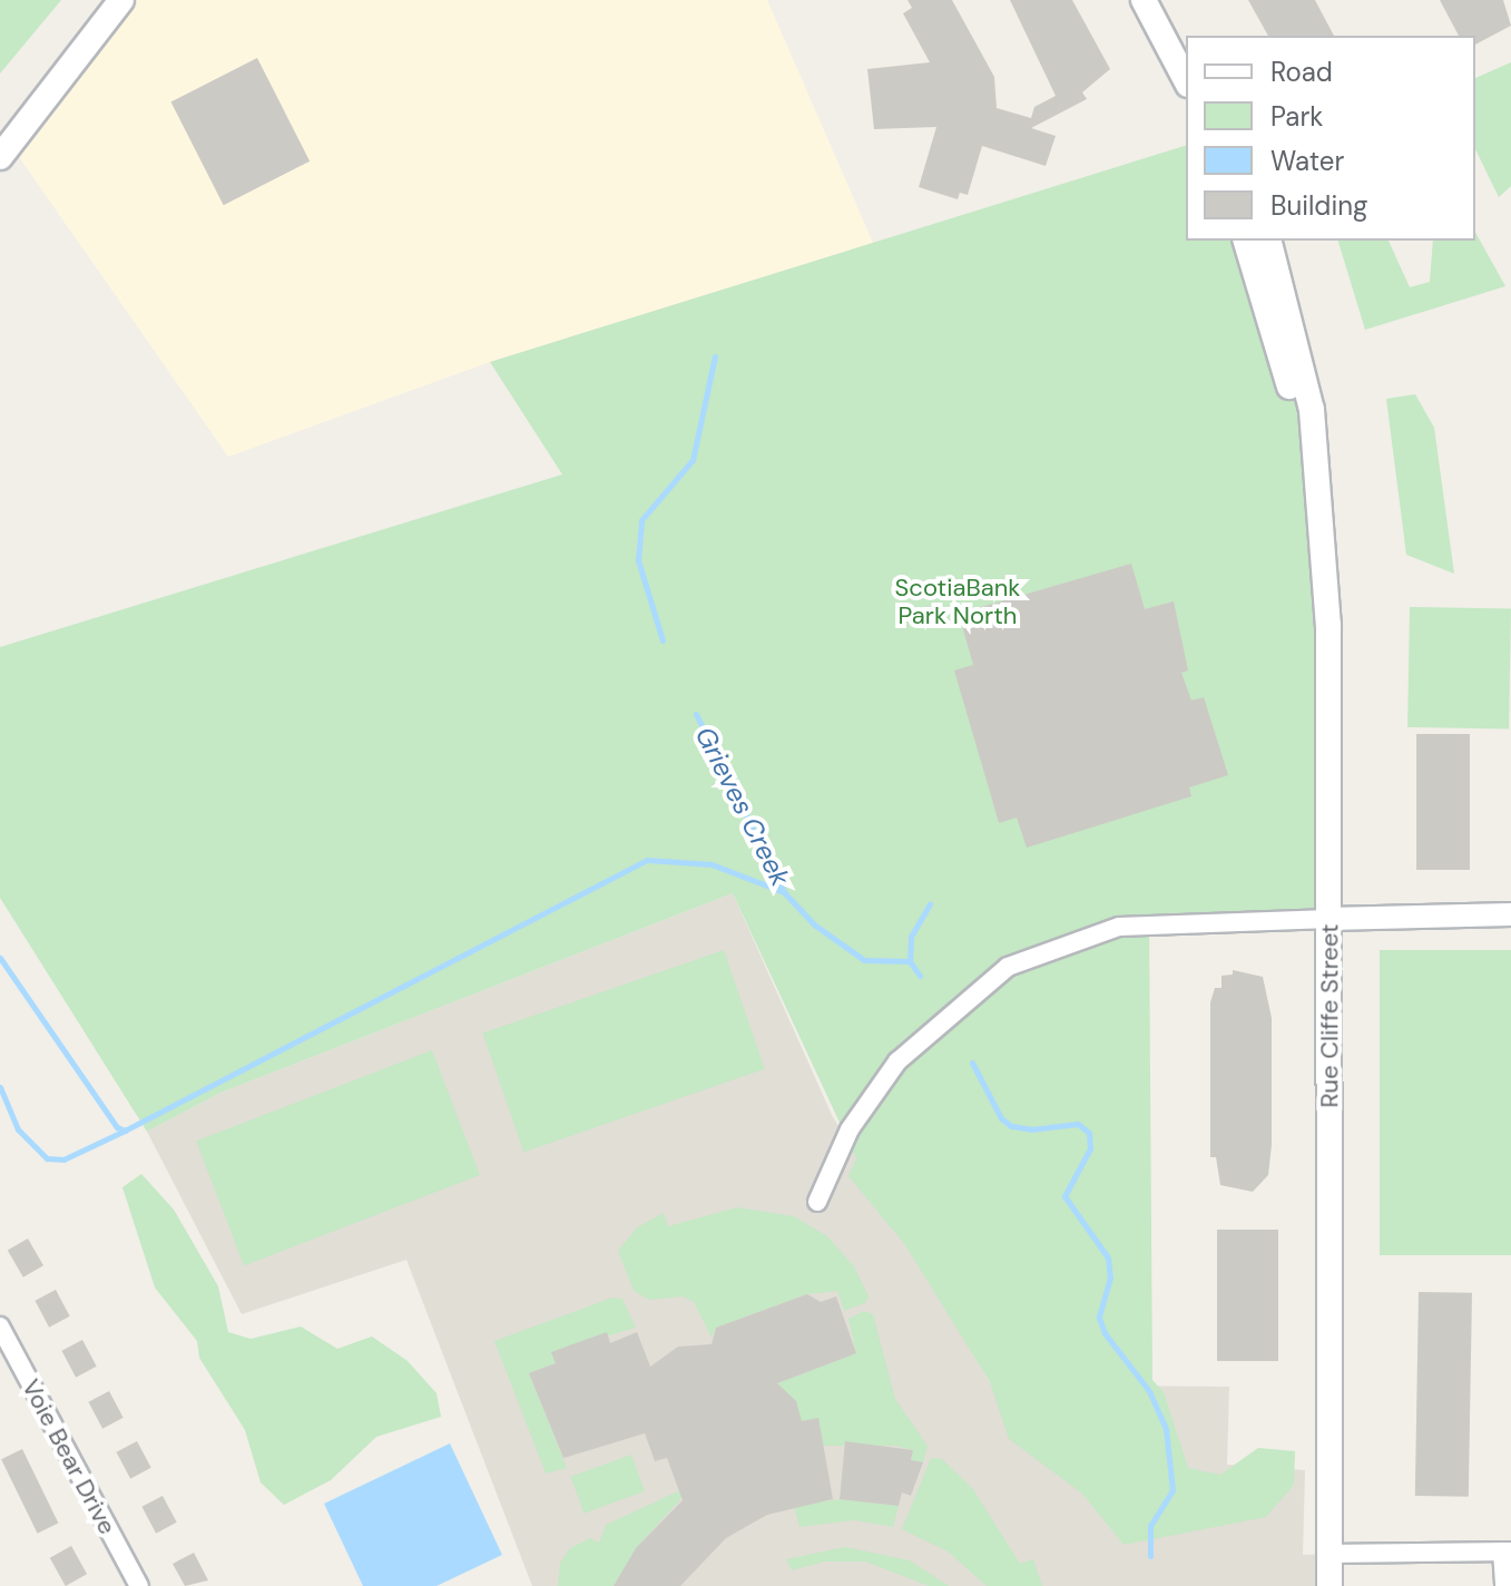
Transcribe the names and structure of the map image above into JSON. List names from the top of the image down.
{
  "streets": {
    "main road": ["Rue Cliffe Street"],
    "street": ["Voie Bear Drive"]
  },
  "water": ["Grieves Creek"],
  "parks": ["ScotiaBank Park North"],
  "legend": [
    "Road",
    "Park",
    "Water",
    "Building"
  ]
}
